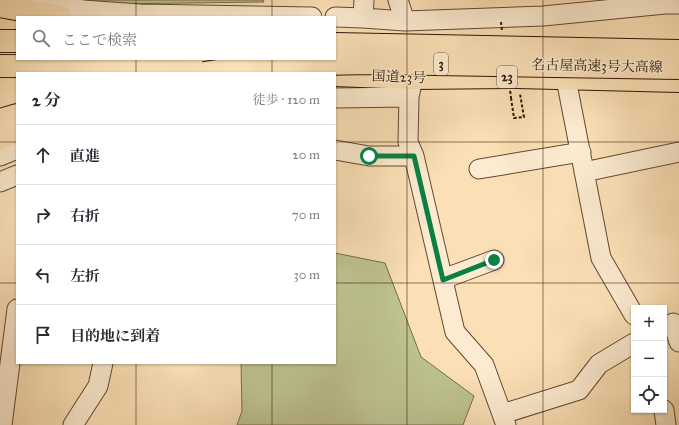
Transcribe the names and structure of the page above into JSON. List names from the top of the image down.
{
  "streets": {
    "highway": [
      "3",
      "名古屋高速3号大高線",
      "国道23号",
      "23"
    ]
  },
  "page": {
    "search": "ここで検索",
    "heading": ["2 分", "徒歩 · 120 m"],
    "list": [
      ["直進", "20 m"],
      ["右折", "70 m"],
      ["左折", "30 m"],
      "目的地に到着"
    ],
    "map_buttons": ["+", "−"]
  }
}
